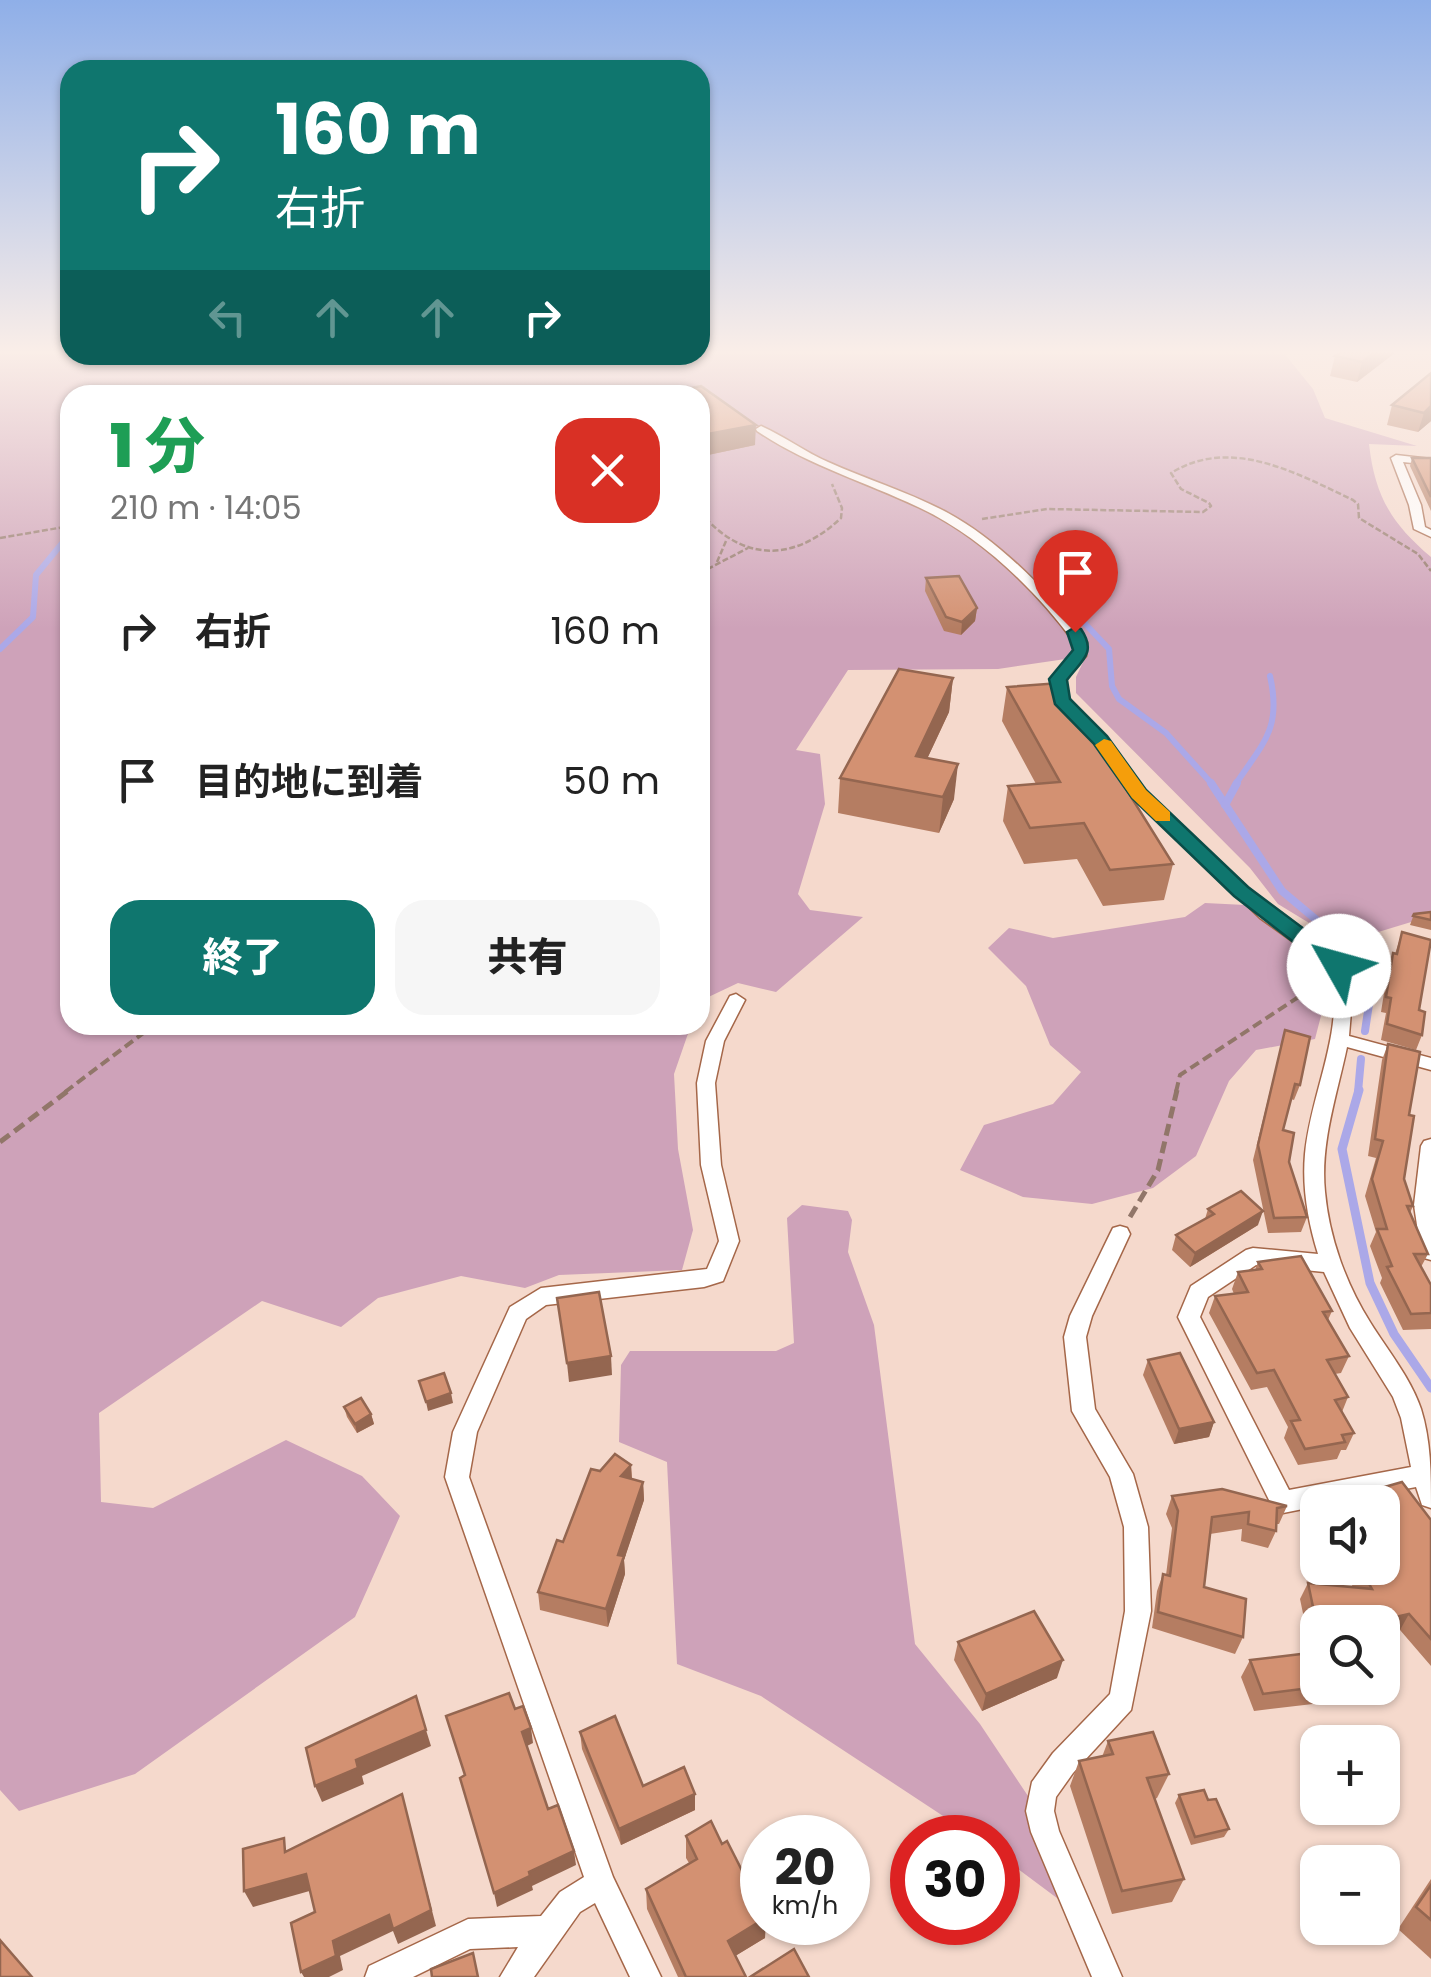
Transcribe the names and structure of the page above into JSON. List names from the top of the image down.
{
  "page": {
    "turn": ["160 m", "右折"],
    "heading": ["1 分", "210 m · 14:05"],
    "list": [
      {
        "name": "右折",
        "value": "160 m"
      },
      {
        "name": "目的地に到着",
        "value": "50 m"
      }
    ],
    "buttons": ["終了", "共有"],
    "map_buttons": ["+", "−"],
    "speed": "20 km/h",
    "limit": "30"
  }
}
